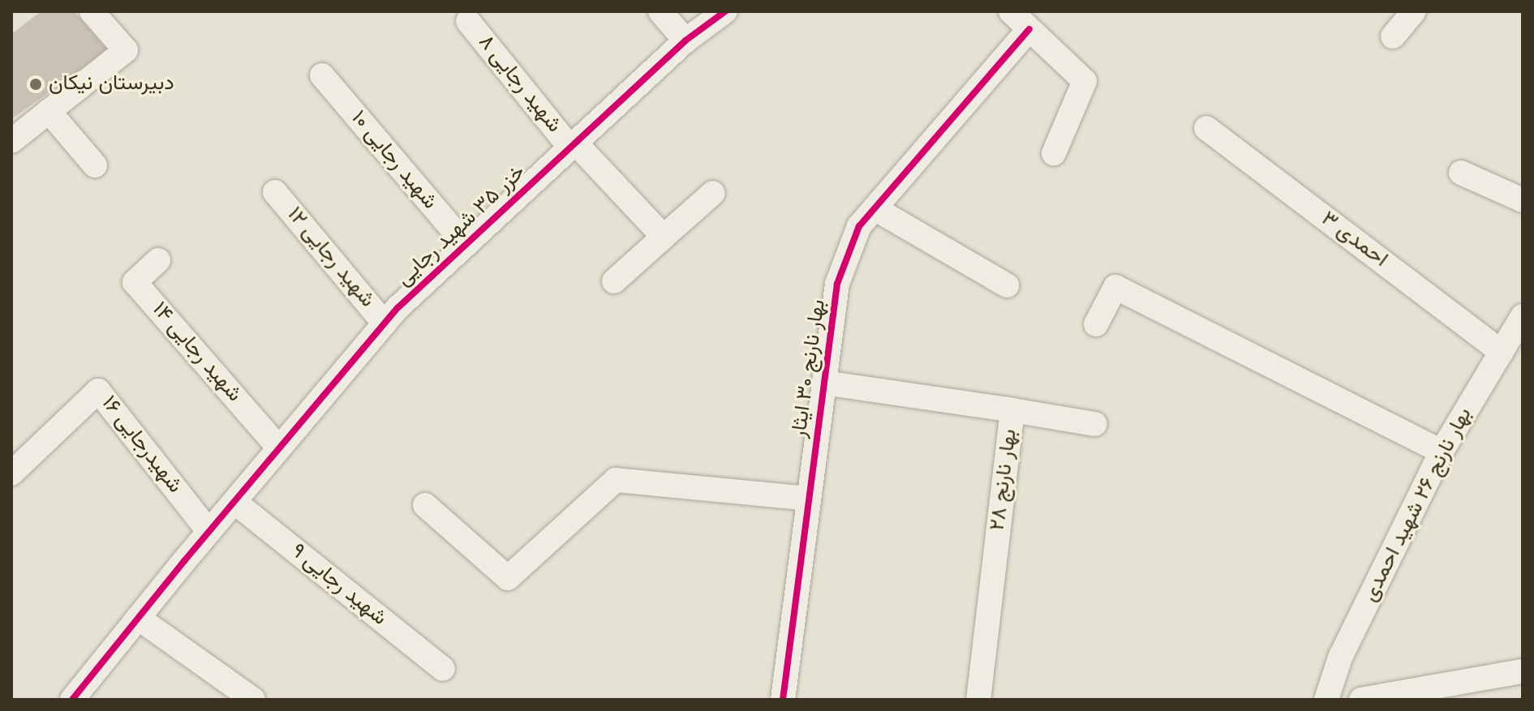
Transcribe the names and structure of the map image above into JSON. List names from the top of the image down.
{
  "streets": {
    "street": [
      "شهید رجایی ۸",
      "شهید رجایی ۱۰",
      "خزر ۳۵ شهید رجایی",
      "احمدی ۳",
      "شهید رجایی ۱۲",
      "شهید رجایی ۱۴",
      "بهار نارنج ۳۰ ایثار",
      "شهیدرجایی ۱۶",
      "بهار نارنج ۲۸",
      "بهار نارنج ۲۶ شهید احمدی",
      "شهید رجایی ۹"
    ]
  },
  "crossings": [
    ["شهید رجایی ۸", "خزر ۳۵ شهید رجایی"],
    ["شهید رجایی ۱۰", "خزر ۳۵ شهید رجایی"],
    ["خزر ۳۵ شهید رجایی", "شهید رجایی ۱۲"],
    ["خزر ۳۵ شهید رجایی", "شهید رجایی ۱۴"],
    ["خزر ۳۵ شهید رجایی", "شهیدرجایی ۱۶"],
    ["خزر ۳۵ شهید رجایی", "شهید رجایی ۹"],
    ["احمدی ۳", "بهار نارنج ۲۶ شهید احمدی"],
    ["بهار نارنج ۳۰ ایثار", "بهار نارنج ۲۸"]
  ],
  "places": ["دبیرستان نیکان"]
}
